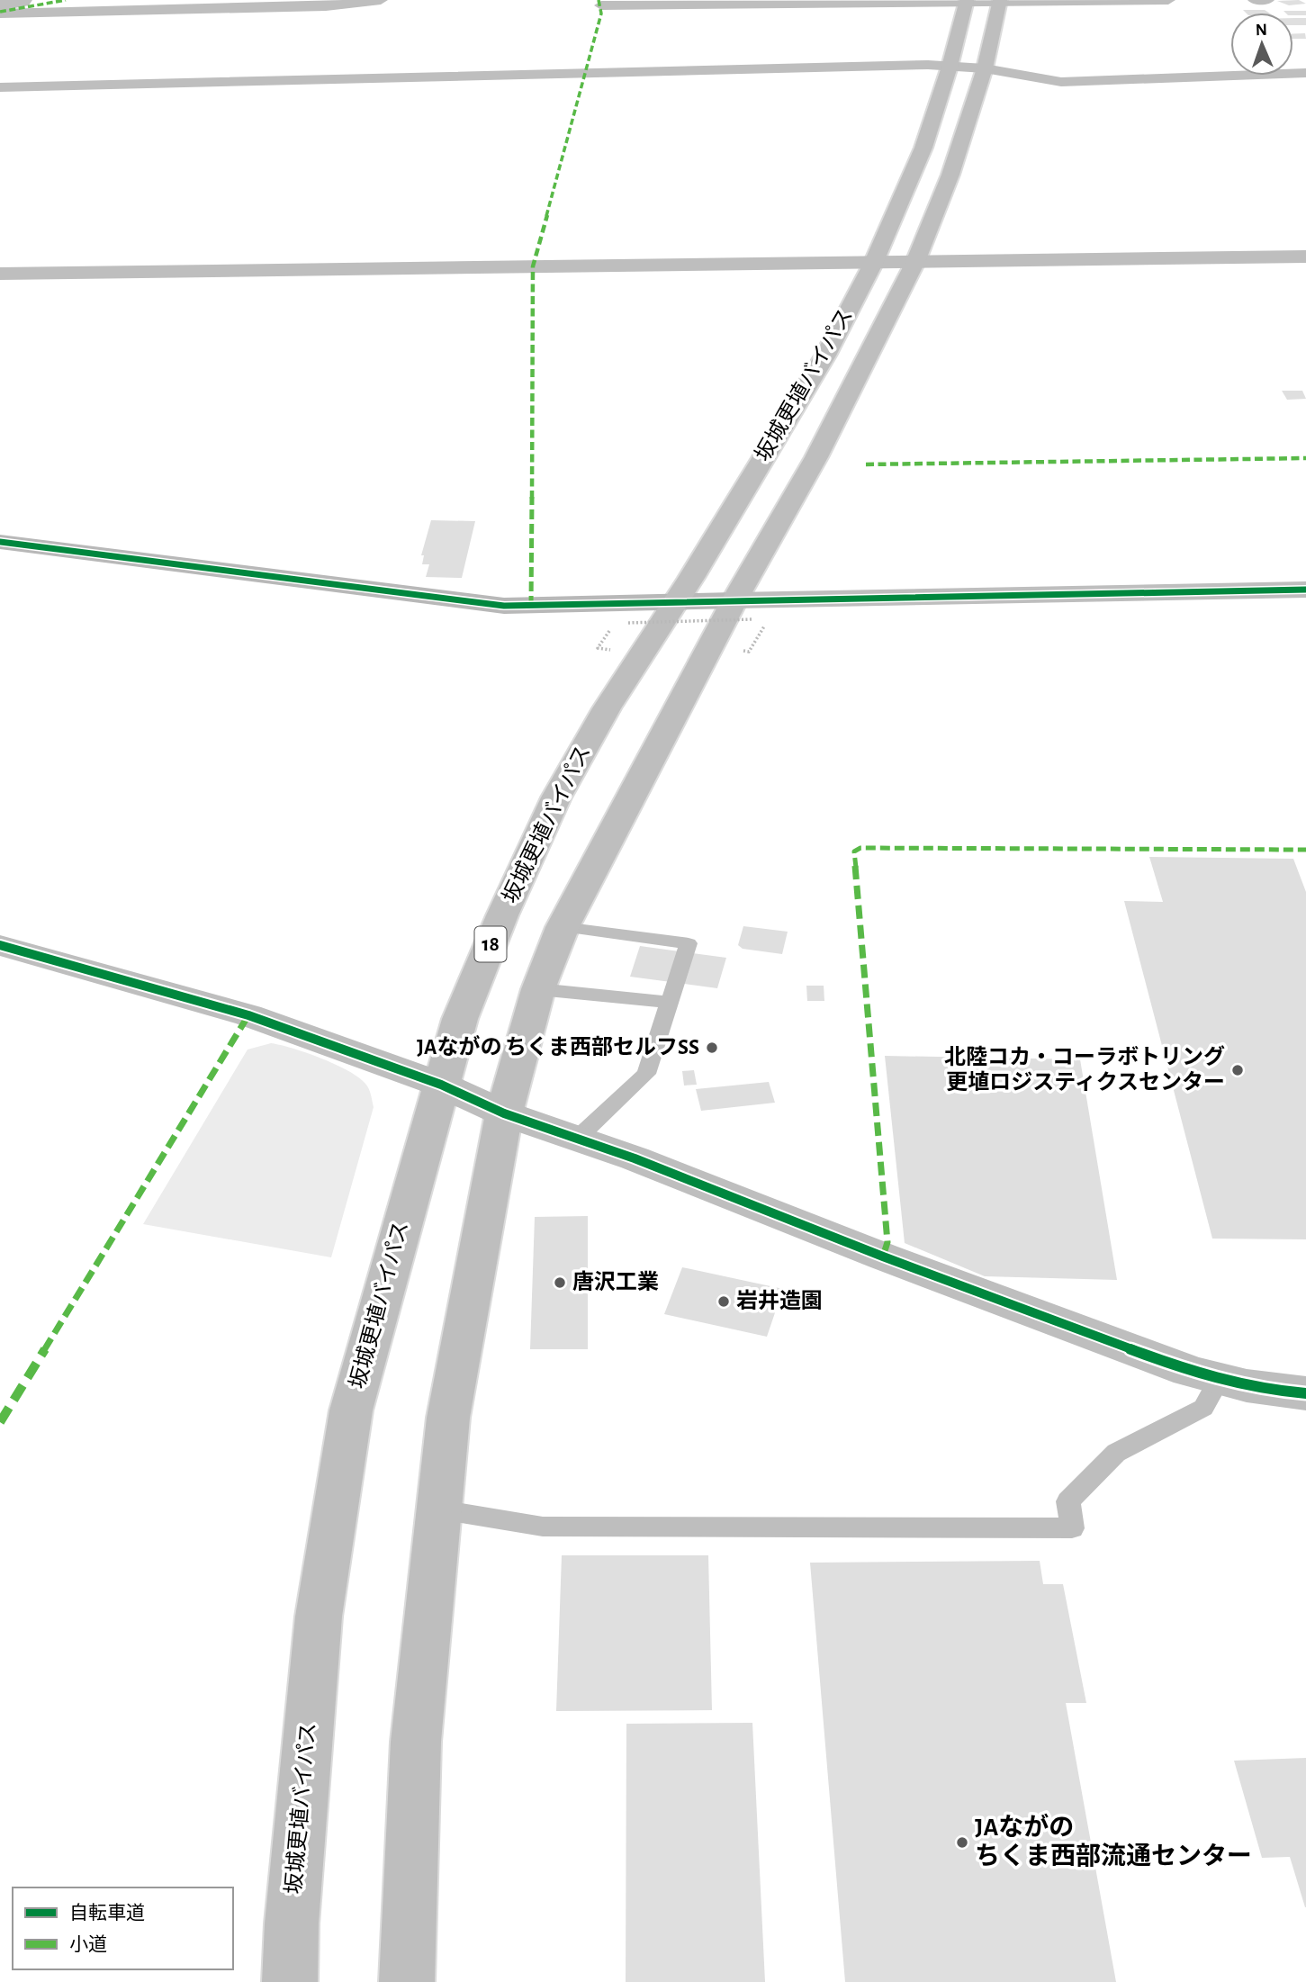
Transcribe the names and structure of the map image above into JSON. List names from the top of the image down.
{
  "streets": {
    "main road": ["坂城更埴バイパス", "18"]
  },
  "places": [
    "JAながの ちくま西部セルフSS",
    "北陸コカ・コーラボトリング 更埴ロジスティクスセンター",
    "唐沢工業",
    "岩井造園",
    "JAながの ちくま西部流通センター"
  ],
  "legend": ["自転車道", "小道"],
  "north": "top"
}
